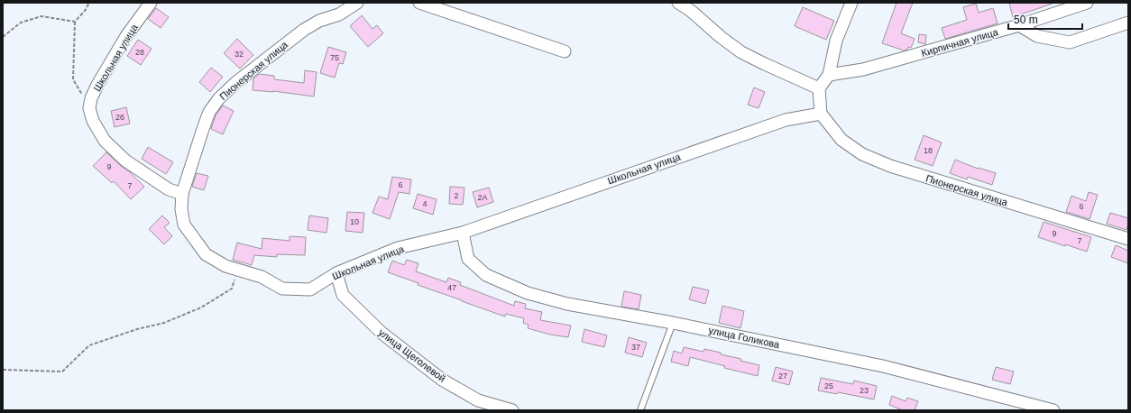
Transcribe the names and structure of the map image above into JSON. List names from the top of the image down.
{
  "streets": {
    "street": [
      "Кирпичная улица",
      "Школьная улица",
      "Пионерская улица",
      "улица Голикова",
      "улица Щеголевой"
    ]
  },
  "crossings": [
    ["Школьная улица", "Пионерская улица"],
    ["Школьная улица", "улица Голикова"],
    ["Школьная улица", "улица Щеголевой"]
  ],
  "house_numbers": [
    "28",
    "32",
    "75",
    "26",
    "18",
    "9",
    "6",
    "7",
    "2",
    "2А",
    "4",
    "6",
    "10",
    "9",
    "7",
    "47",
    "37",
    "27",
    "25",
    "23"
  ],
  "scale_bar": "50 m"
}
